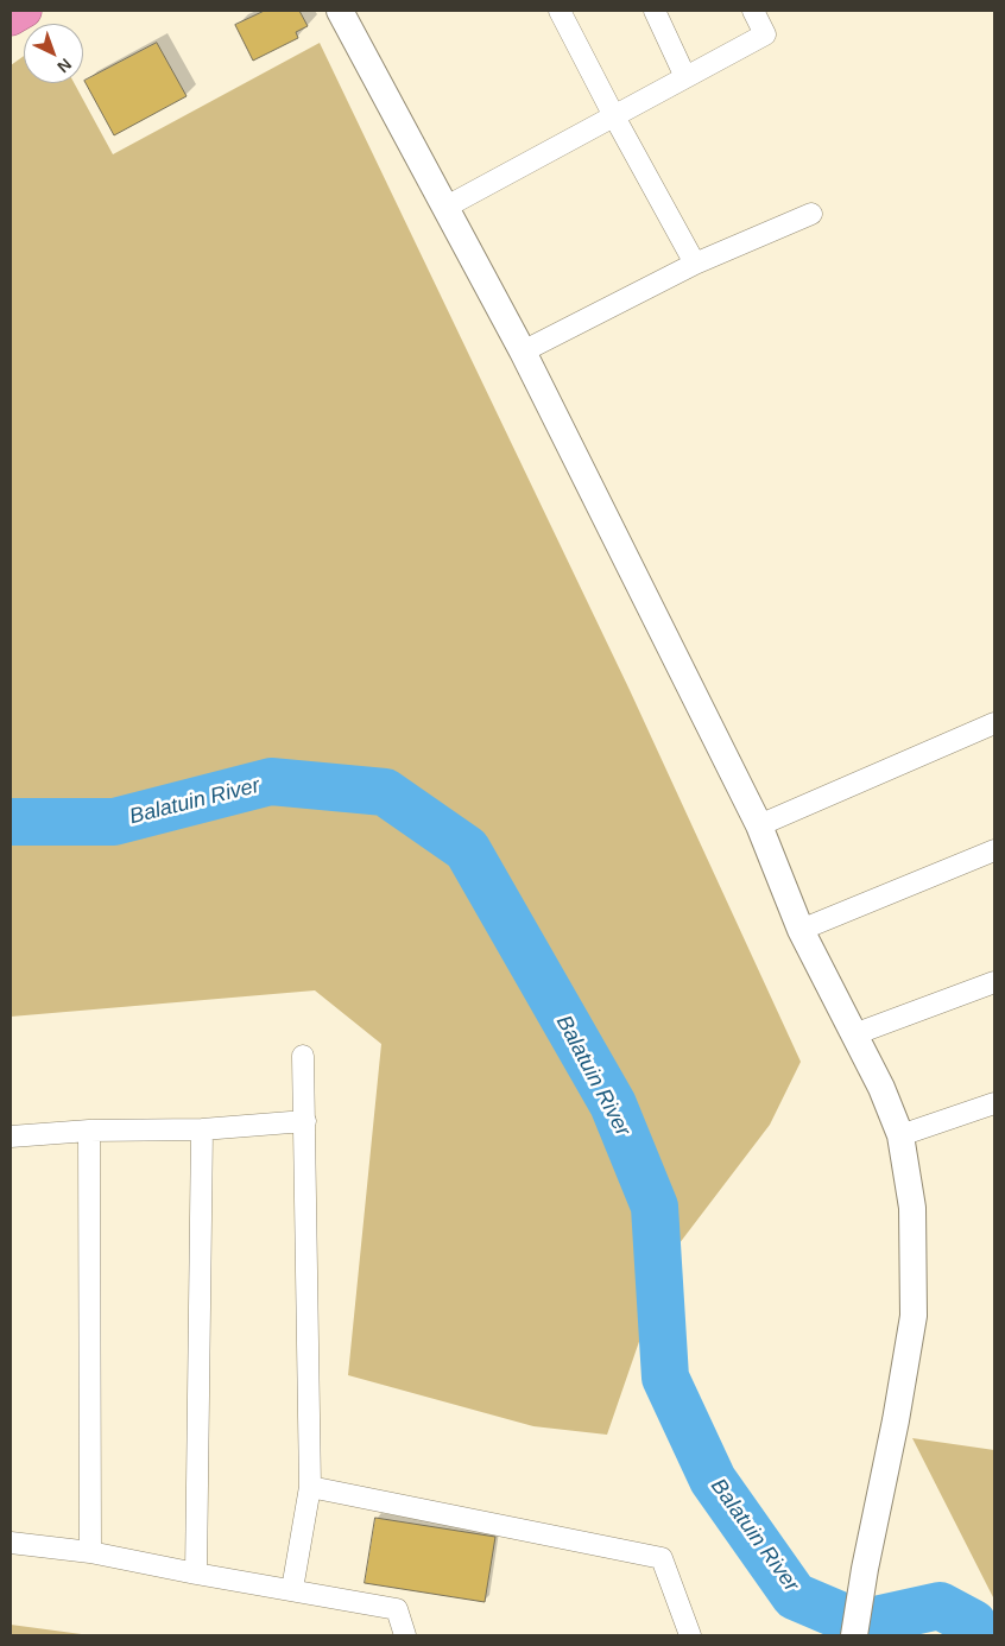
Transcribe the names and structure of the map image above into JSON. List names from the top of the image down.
{
  "water": ["Balatuin River"],
  "north": "bottom right"
}
